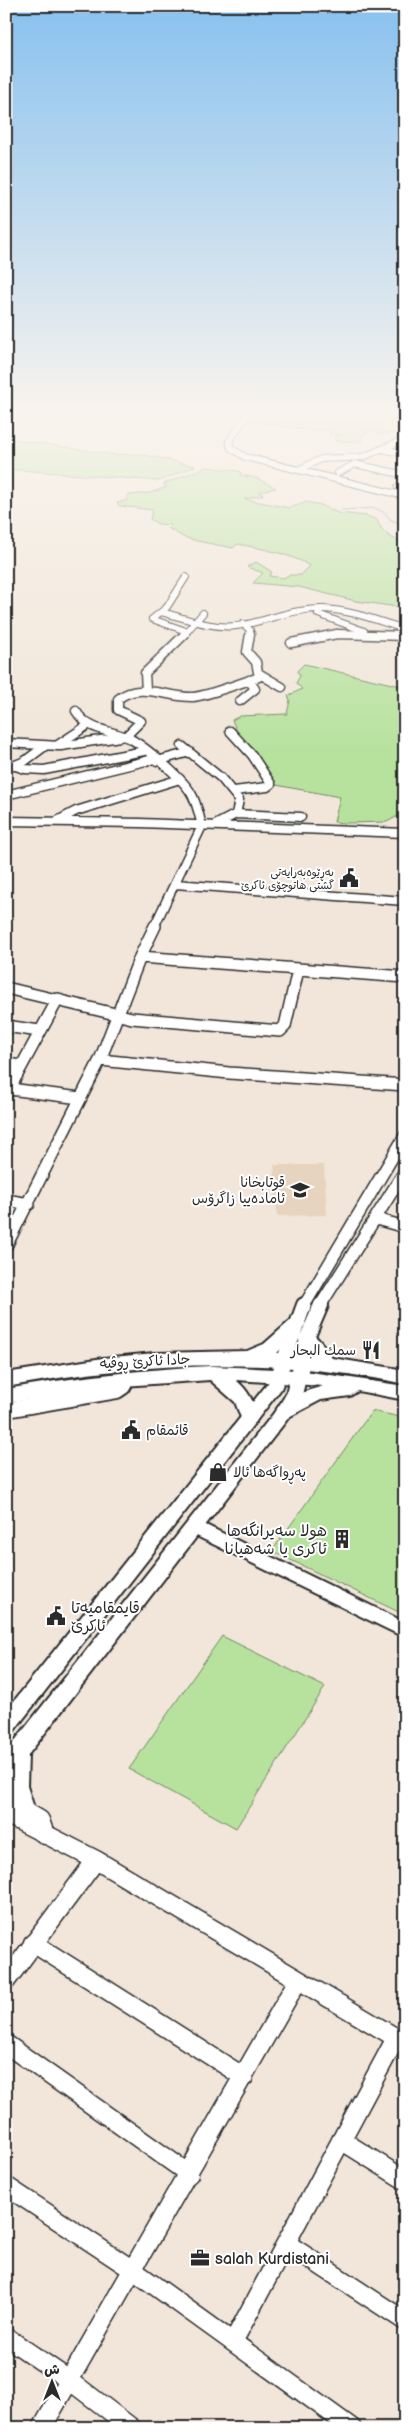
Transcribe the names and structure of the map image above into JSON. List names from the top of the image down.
{
  "streets": {
    "highway": ["جادا ئاکرێ ڕوڤیە"]
  },
  "places": {
    "public building": ["بەڕێوەبەرایەتی گشتی هاتوچۆی ئاکرێ", "قائمقام", "قایمقامیەتا ئاکرێ"],
    "school or university": ["قوتابخانا ئامادەییا زاگرۆس"],
    "restaurant": ["سمك البحار"],
    "shop": ["پەڕواگەها ئالا"],
    "building": ["هولا سەیرانگەها ئاکری یا شەهیانا"],
    "office": ["salah Kurdistani"]
  },
  "north": "top"
}
